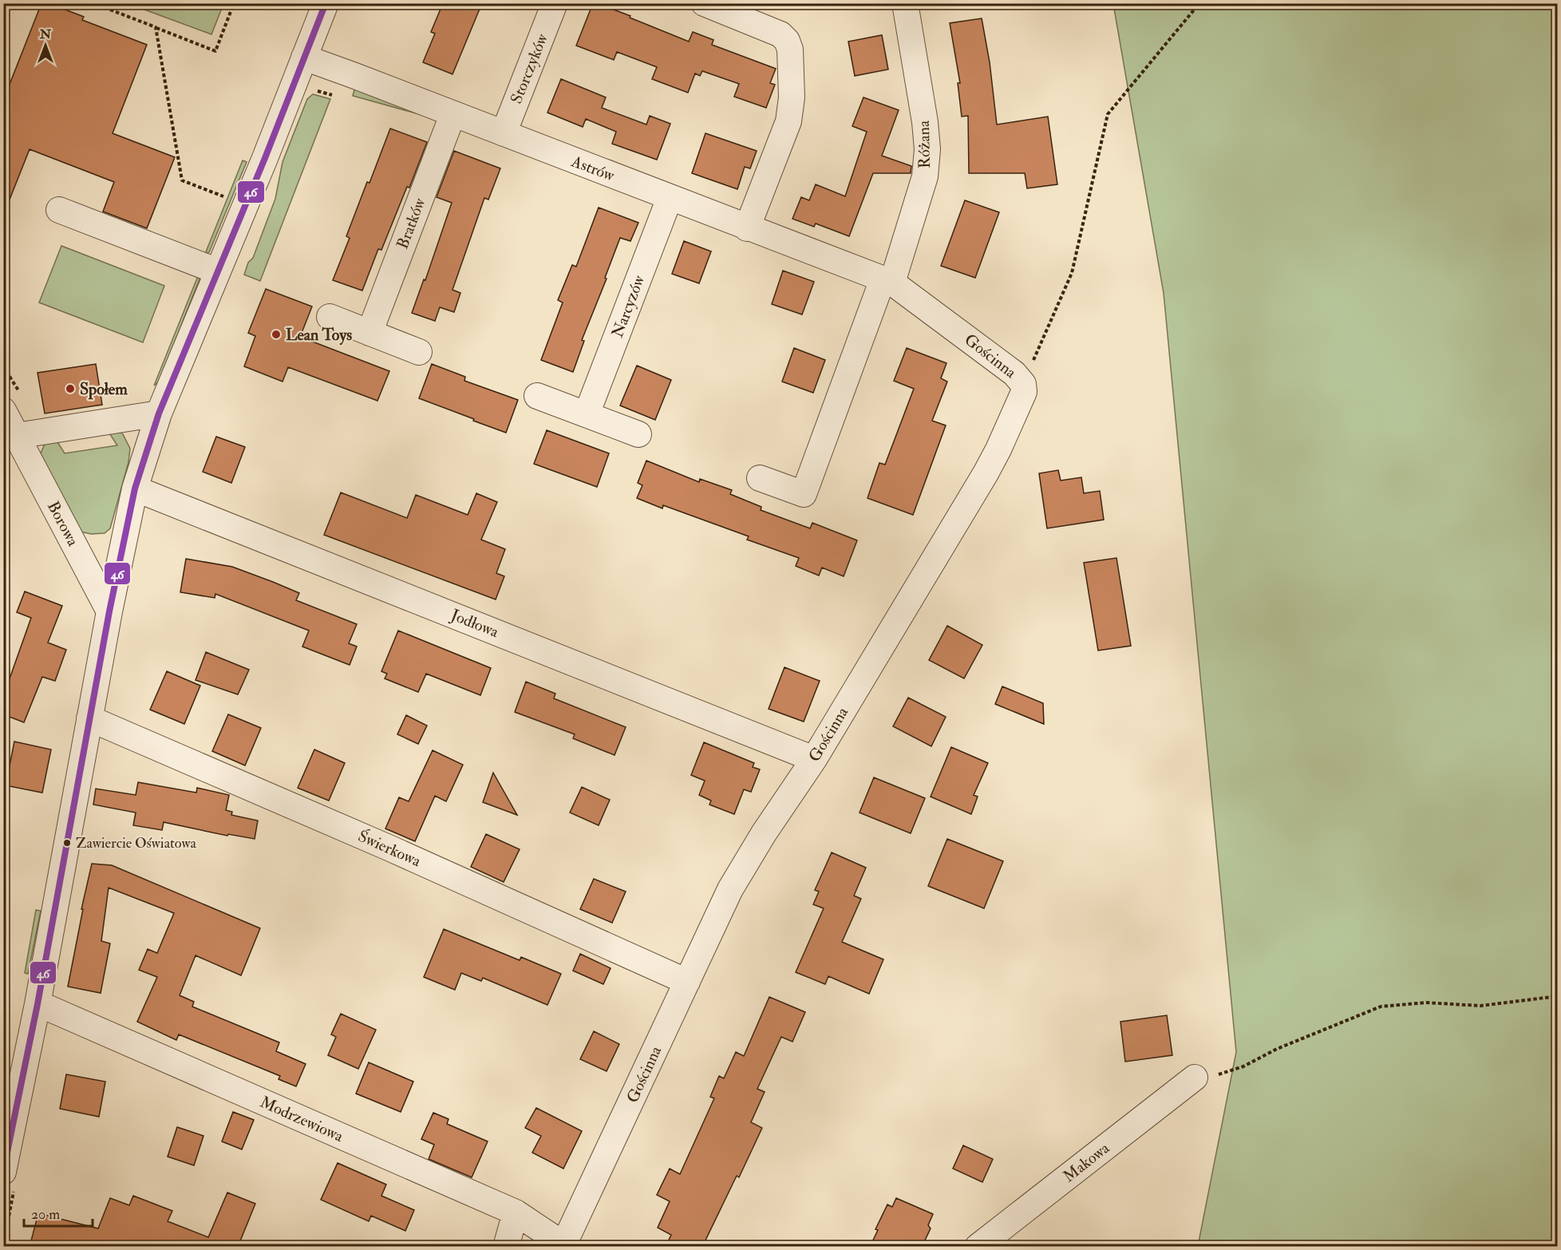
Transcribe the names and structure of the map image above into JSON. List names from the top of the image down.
{
  "streets": {
    "street": [
      "Storczyków",
      "Różana",
      "Astrów",
      "Bratków",
      "Narcyzów",
      "Gościnna",
      "Borowa",
      "Jodłowa",
      "Świerkowa",
      "Modrzewiowa",
      "Makowa"
    ]
  },
  "crossings": [
    ["Storczyków", "Astrów"],
    ["Różana", "Astrów"],
    ["Różana", "Gościnna"],
    ["Astrów", "Bratków"],
    ["Astrów", "Narcyzów"],
    ["Astrów", "Gościnna"],
    ["Gościnna", "Jodłowa"],
    ["Gościnna", "Świerkowa"]
  ],
  "places": ["Lean Toys", "Społem", "Zawiercie Oświatowa"],
  "lines": ["transit line 46"],
  "scale_bar": "20 m",
  "north": "top"
}
